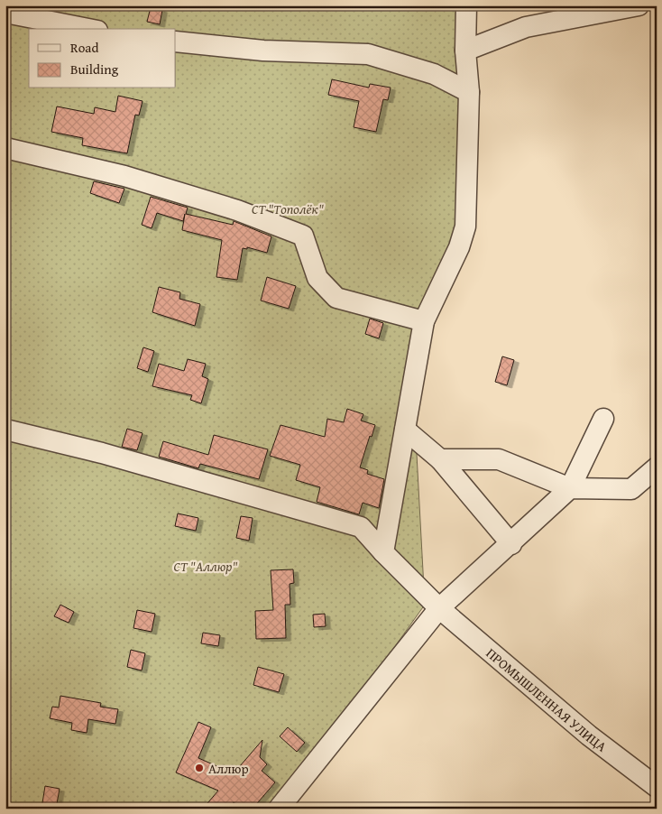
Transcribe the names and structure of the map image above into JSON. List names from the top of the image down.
{
  "streets": {
    "street": ["ПРОМЫШЛЕННАЯ УЛИЦА"]
  },
  "parks": ["СТ \"Тополёк\"", "СТ \"Аллюр\""],
  "places": ["Аллюр"],
  "legend": ["Road", "Building"]
}
